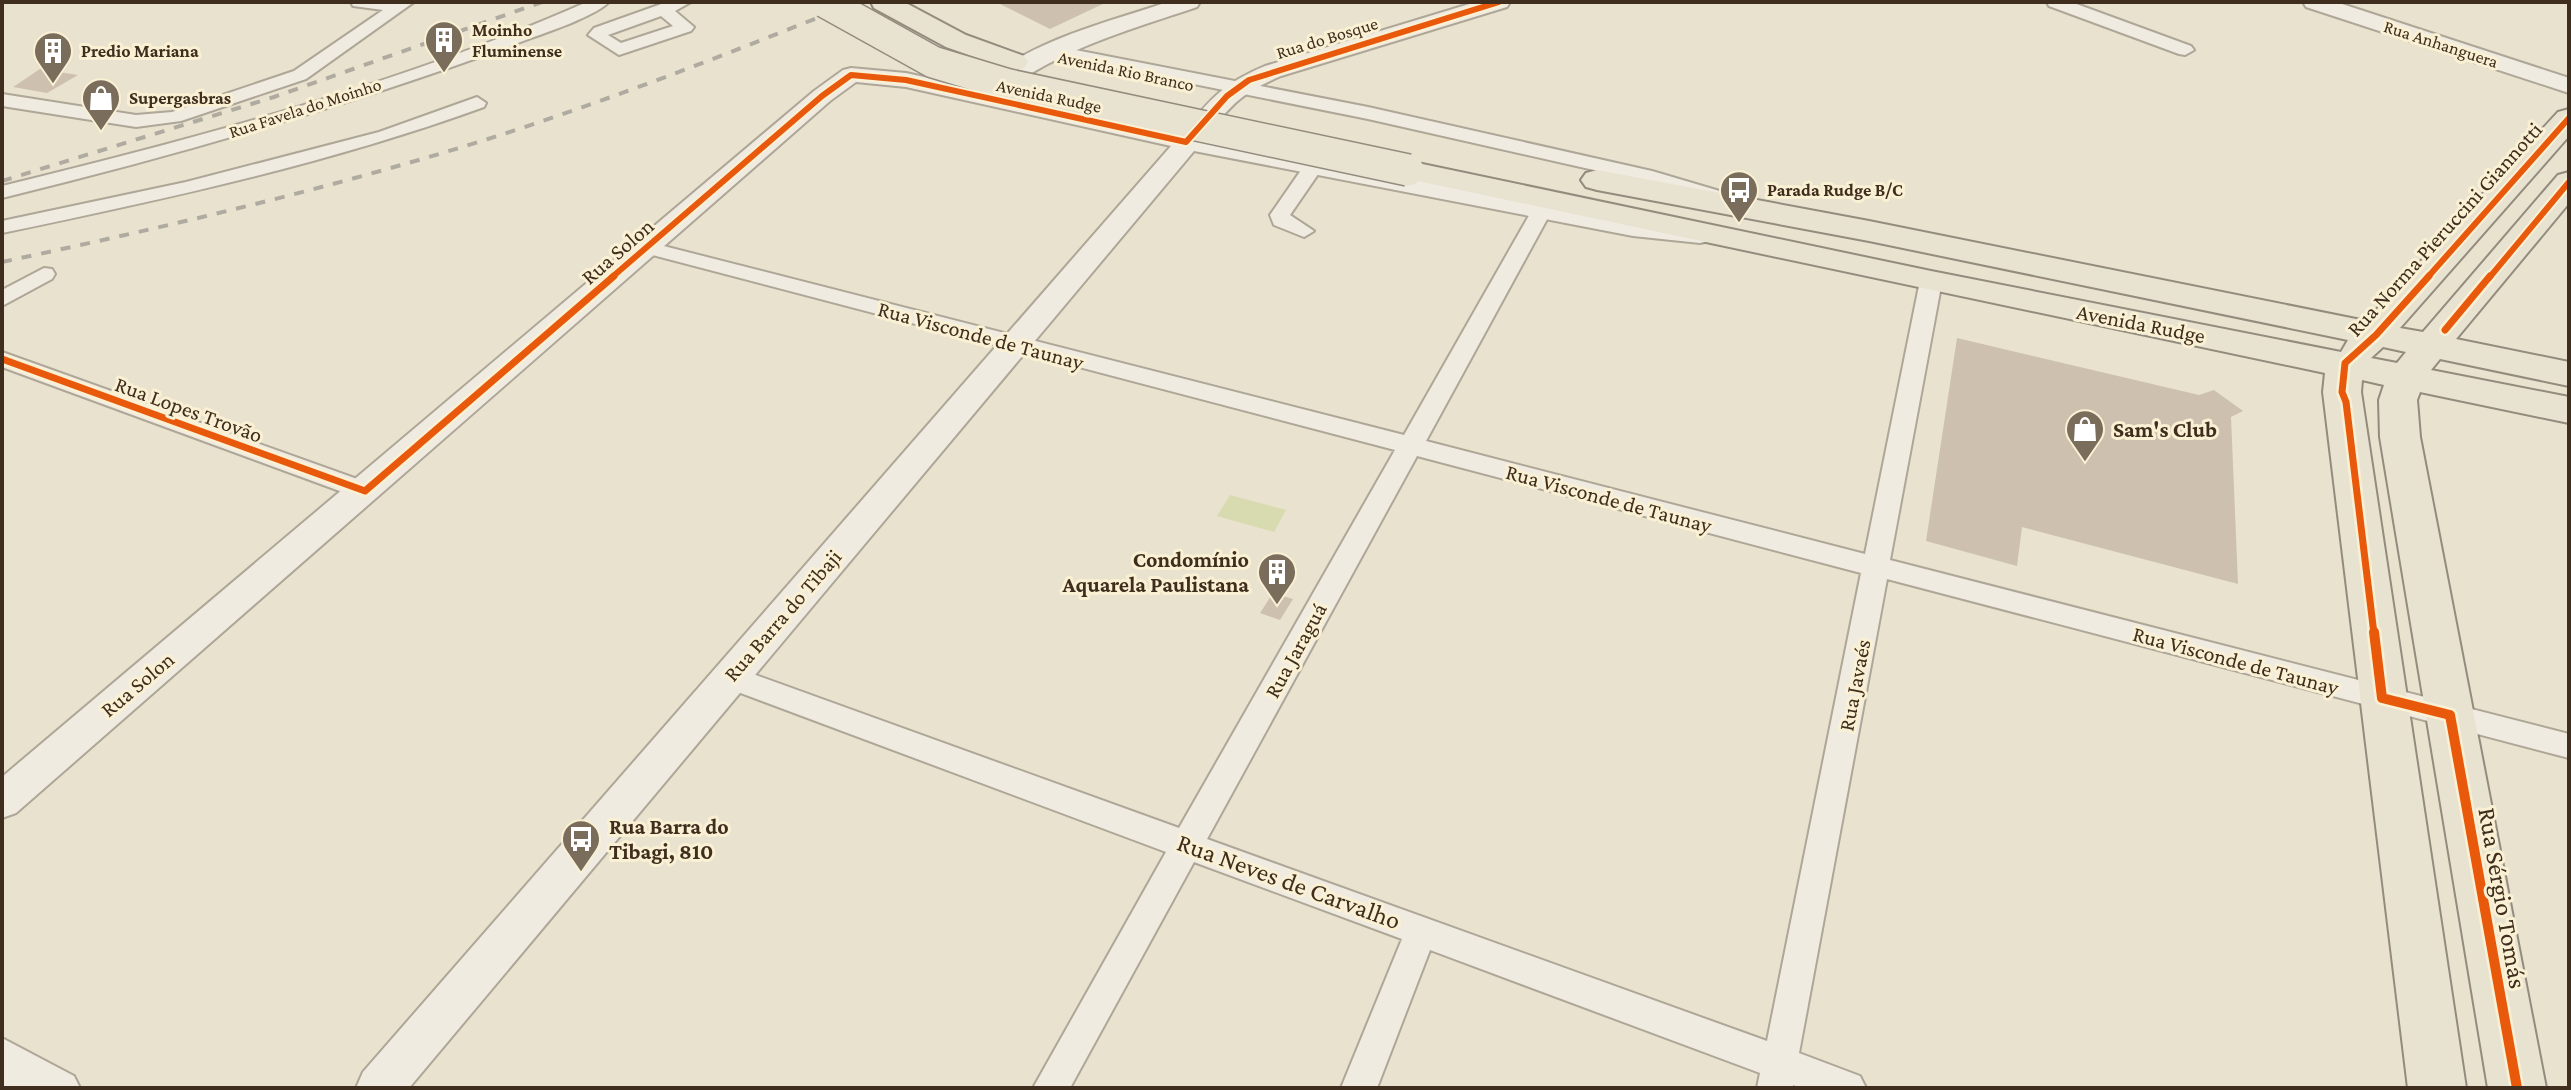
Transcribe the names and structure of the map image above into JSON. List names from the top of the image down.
{
  "streets": {
    "main road": [
      "Avenida Rio Branco",
      "Avenida Rudge",
      "Rua Norma Pieruccini Giannotti",
      "Rua Sérgio Tomás"
    ],
    "street": [
      "Rua do Bosque",
      "Rua Anhanguera",
      "Rua Favela do Moinho",
      "Rua Solon",
      "Rua Visconde de Taunay",
      "Rua Lopes Trovão",
      "Rua Barra do Tibaji",
      "Rua Jaraguá",
      "Rua Javaés",
      "Rua Neves de Carvalho"
    ]
  },
  "crossings": [
    ["Rua do Bosque", "Avenida Rudge"],
    ["Rua do Bosque", "Rua Barra do Tibaji"],
    ["Avenida Rio Branco", "Avenida Rudge"],
    ["Avenida Rudge", "Rua Norma Pieruccini Giannotti"],
    ["Avenida Rudge", "Rua Solon"],
    ["Avenida Rudge", "Rua Barra do Tibaji"],
    ["Avenida Rudge", "Rua Jaraguá"],
    ["Avenida Rudge", "Rua Javaés"],
    ["Avenida Rudge", "Rua Sérgio Tomás"],
    ["Rua Solon", "Rua Visconde de Taunay"],
    ["Rua Solon", "Rua Lopes Trovão"],
    ["Rua Visconde de Taunay", "Rua Barra do Tibaji"],
    ["Rua Visconde de Taunay", "Rua Jaraguá"],
    ["Rua Visconde de Taunay", "Rua Javaés"],
    ["Rua Visconde de Taunay", "Rua Sérgio Tomás"],
    ["Rua Barra do Tibaji", "Rua Neves de Carvalho"],
    ["Rua Jaraguá", "Rua Neves de Carvalho"],
    ["Rua Javaés", "Rua Neves de Carvalho"]
  ],
  "places": {
    "building": ["Moinho Fluminense", "Predio Mariana", "Condomínio Aquarela Paulistana"],
    "shop": ["Supergasbras", "Sam's Club"],
    "bus stop": ["Parada Rudge B/C", "Rua Barra do Tibagi, 810"]
  }
}
